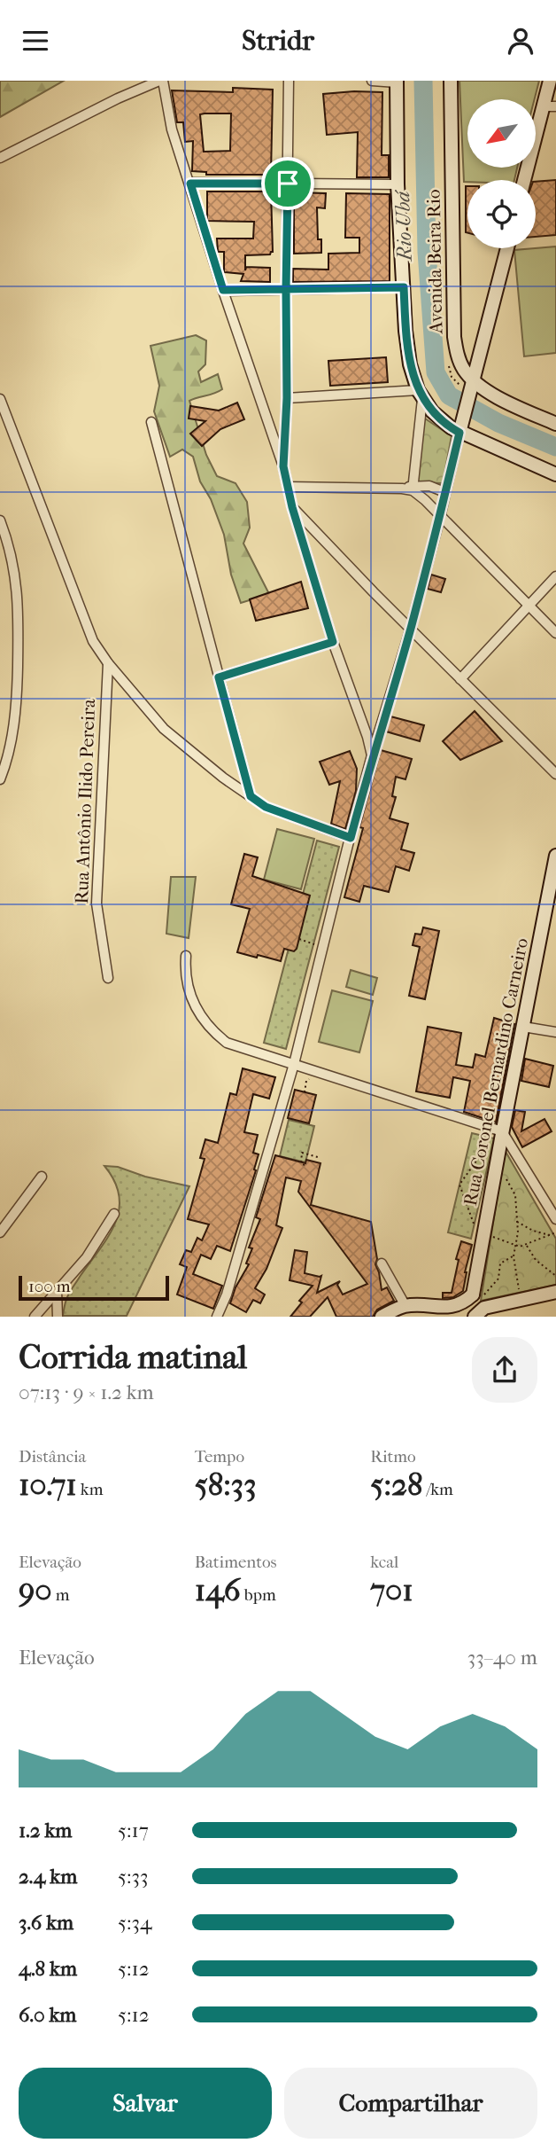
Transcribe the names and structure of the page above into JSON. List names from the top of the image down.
{
  "streets": {
    "main road": ["Avenida Beira Rio", "Rua Coronel Bernardino Carneiro"],
    "street": ["Rua Antônio Ilido Pereira"]
  },
  "water": ["Rio Ubá"],
  "scale_bar": "100 m",
  "north": "bottom left",
  "page": {
    "header": "Stridr",
    "scale": "100 m",
    "heading": ["Corrida matinal", "07:13 · 9 × 1.2 km"],
    "stats": [
      ["Distância", "10.71 km"],
      ["Tempo", "58:33"],
      ["Ritmo", "5:28 /km"],
      ["Elevação", "90 m"],
      ["Batimentos", "146 bpm"],
      ["kcal", "701"]
    ],
    "chart": ["Elevação", "33–40 m"],
    "list": [
      {
        "name": "1.2 km",
        "note": "5:17"
      },
      {
        "name": "2.4 km",
        "note": "5:33"
      },
      {
        "name": "3.6 km",
        "note": "5:34"
      },
      {
        "name": "4.8 km",
        "note": "5:12"
      },
      {
        "name": "6.0 km",
        "note": "5:12"
      }
    ],
    "buttons": ["Salvar", "Compartilhar"]
  }
}
